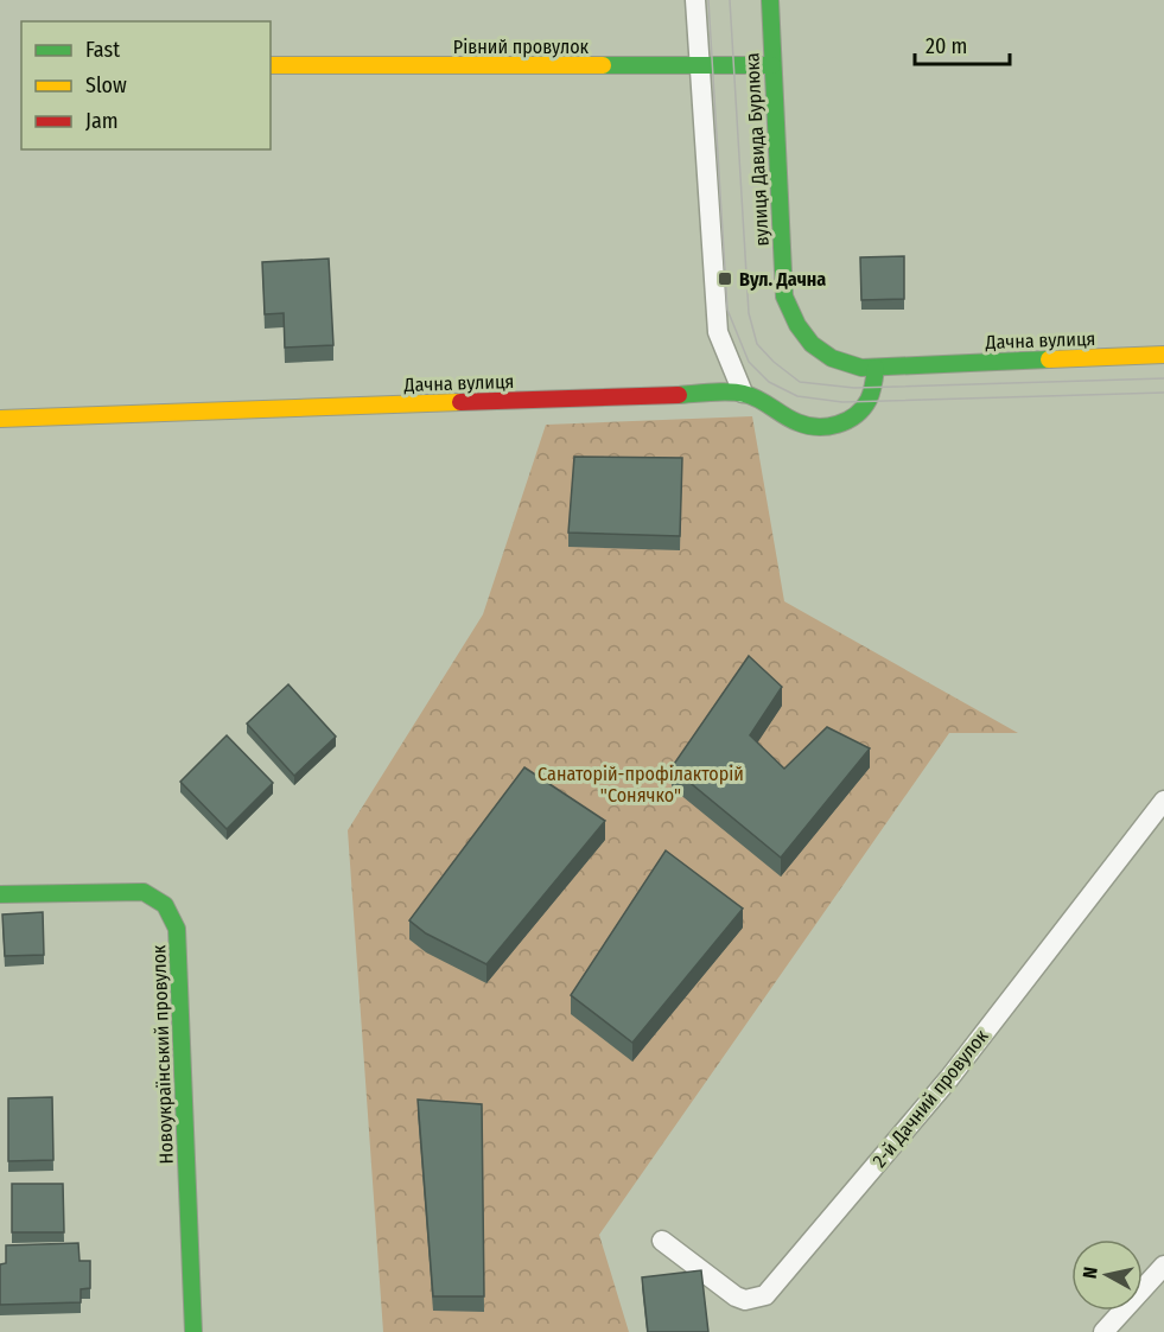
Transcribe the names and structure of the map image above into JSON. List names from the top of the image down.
{
  "streets": {
    "street": [
      "Рівний провулок",
      "вулиця Давида Бурлюка",
      "Дачна вулиця",
      "Новоукраїнський провулок"
    ],
    "lane": ["2-й Дачний провулок"]
  },
  "crossings": [
    ["Рівний провулок", "вулиця Давида Бурлюка"],
    ["вулиця Давида Бурлюка", "Дачна вулиця"]
  ],
  "parks": ["Санаторій-профілакторій \"Сонячко\""],
  "places": {
    "transit": ["Вул. Дачна"]
  },
  "legend": ["Fast", "Slow", "Jam"],
  "scale_bar": "20 m",
  "north": "left"
}
